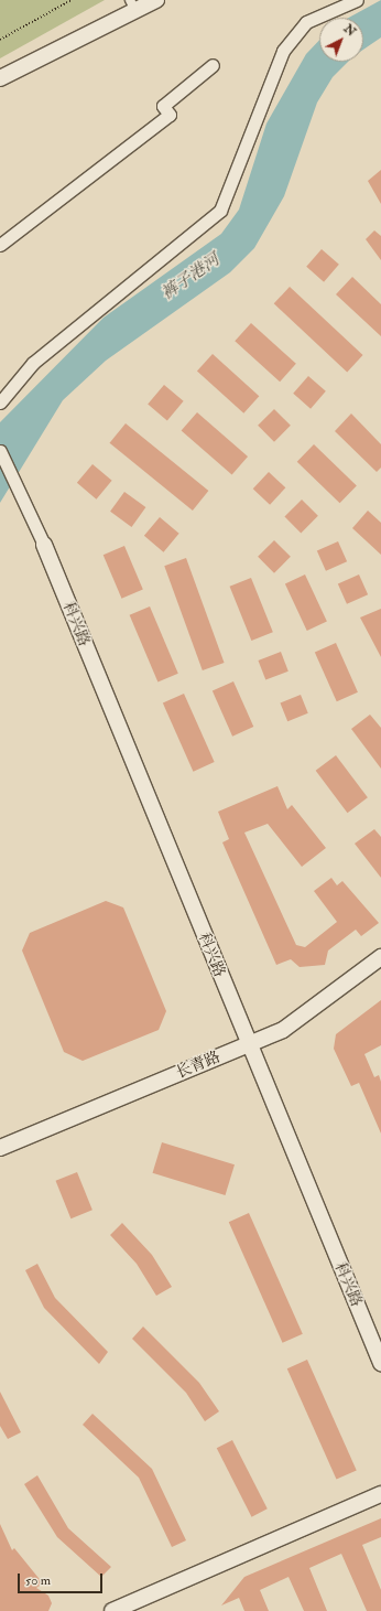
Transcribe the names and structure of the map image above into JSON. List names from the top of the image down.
{
  "streets": {
    "street": ["科兴路", "长青路"]
  },
  "crossings": [
    ["科兴路", "长青路"]
  ],
  "water": ["裤子港河"],
  "scale_bar": "50 m",
  "north": "top right"
}
